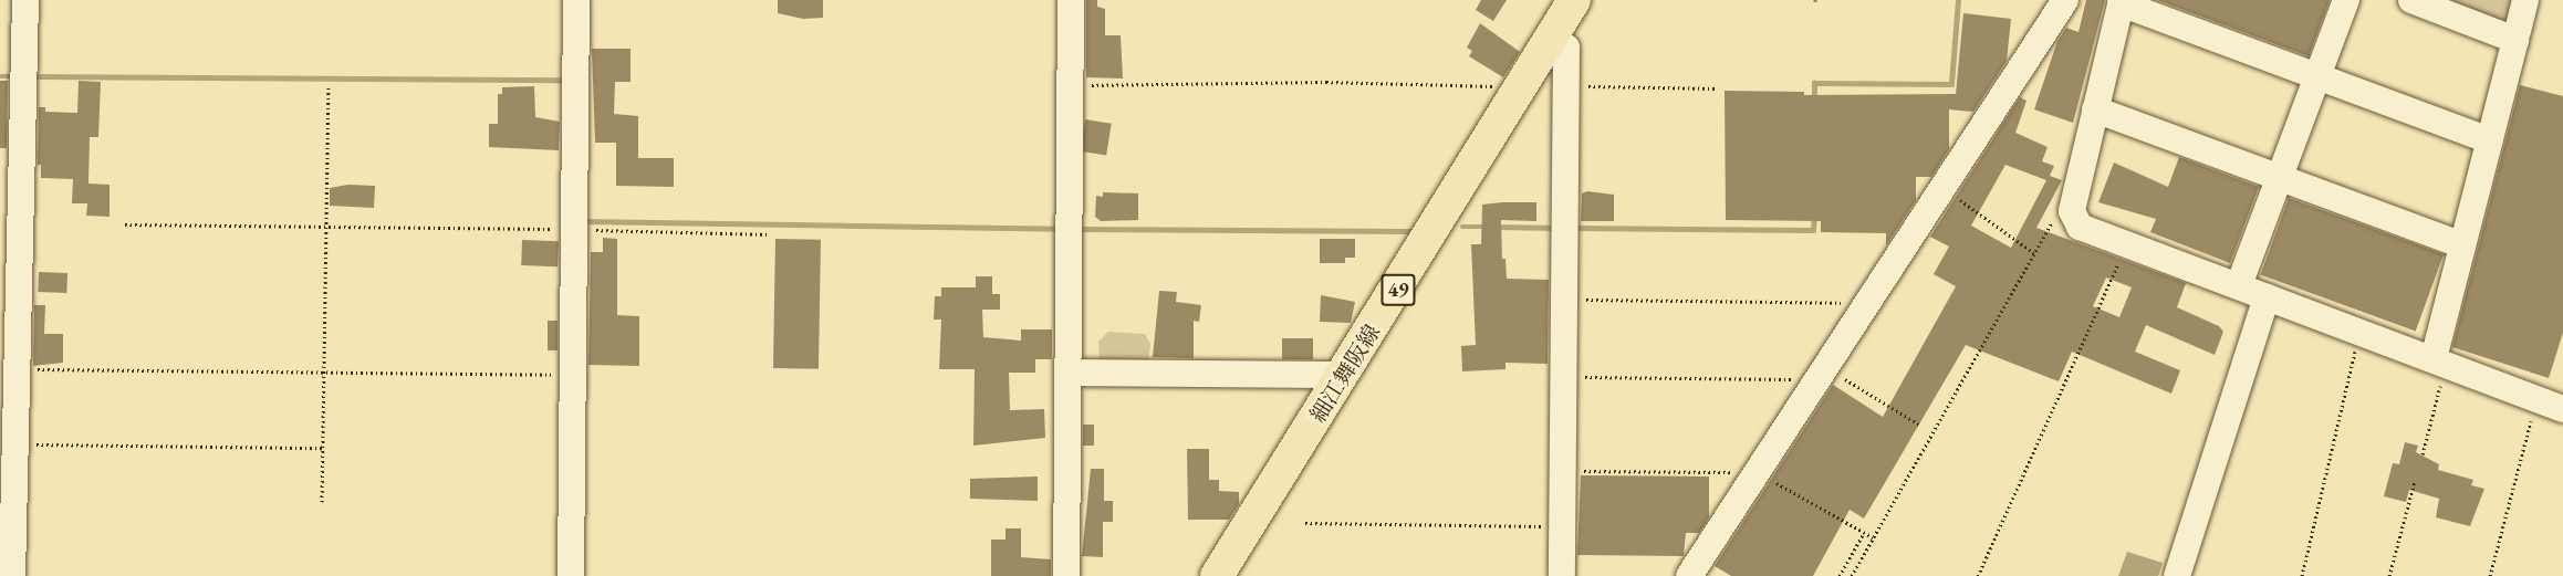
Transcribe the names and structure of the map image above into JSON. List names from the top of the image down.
{
  "streets": {
    "main road": ["49", "細江舞阪線"]
  }
}
